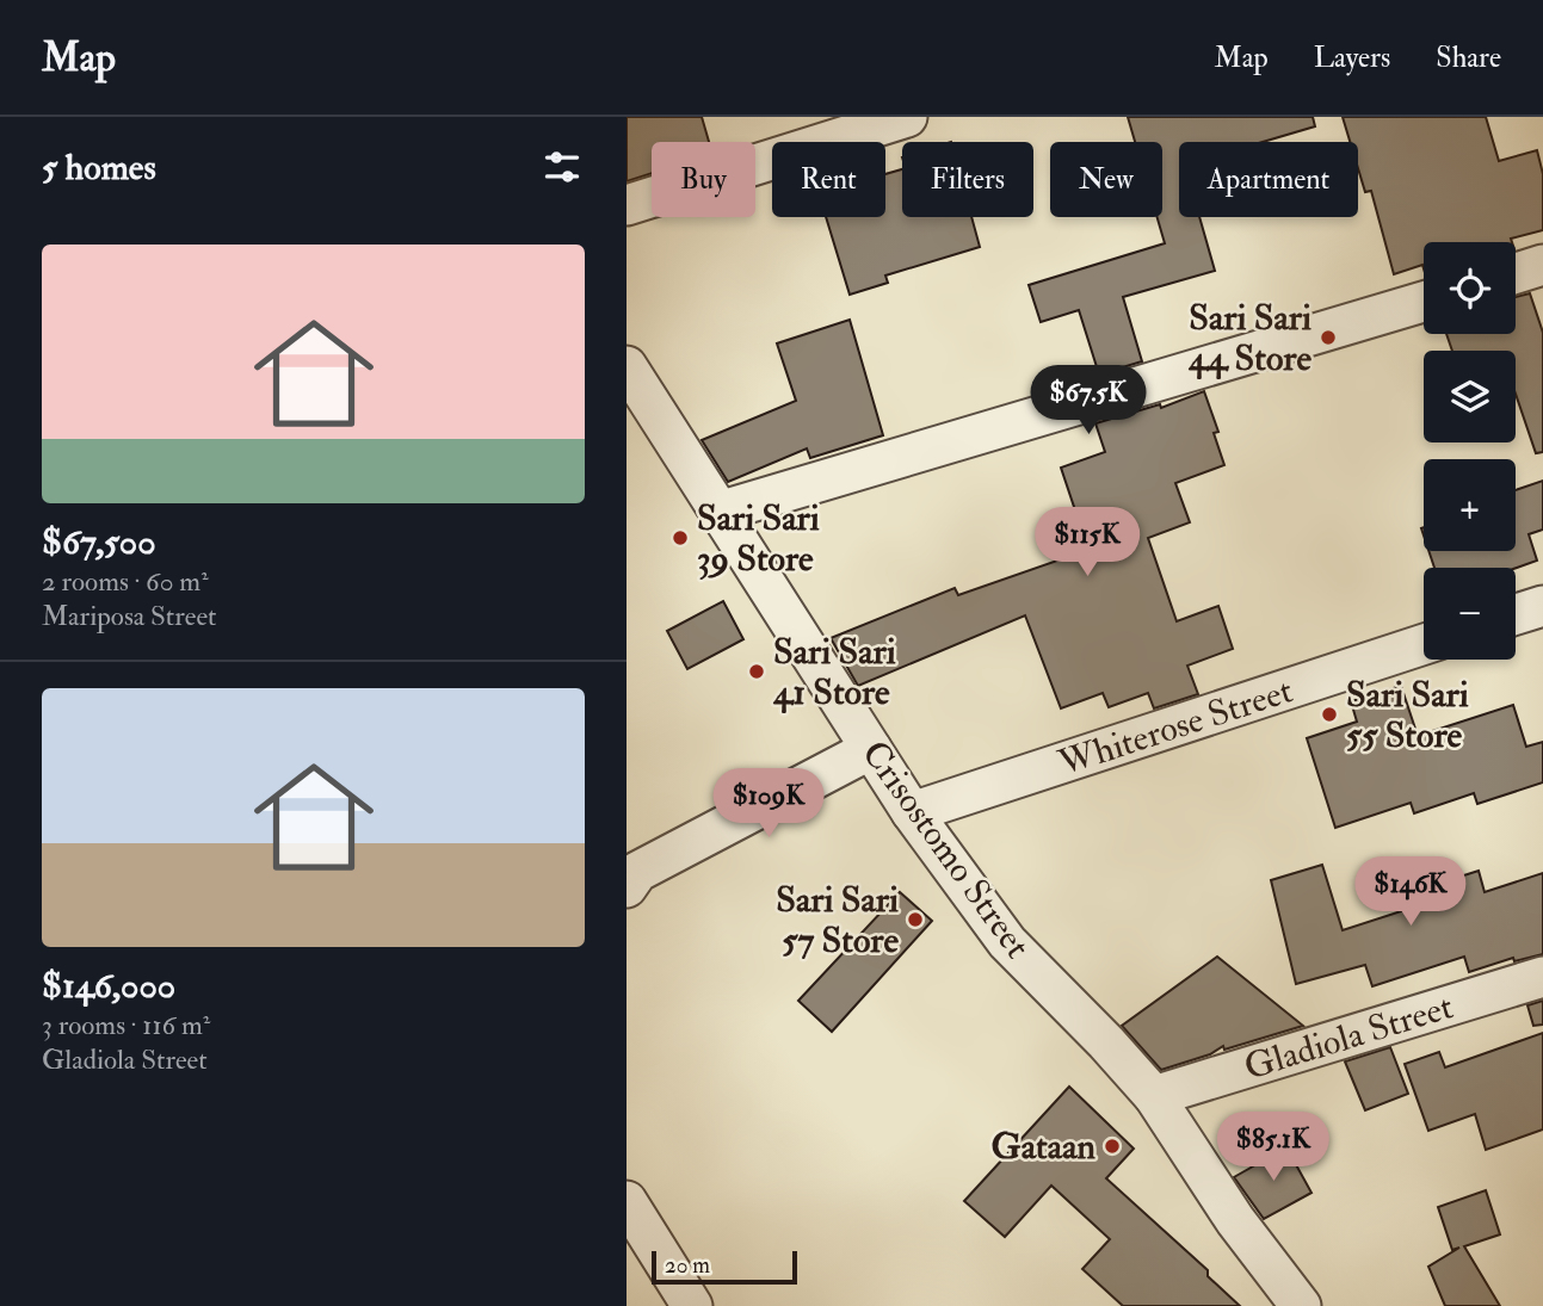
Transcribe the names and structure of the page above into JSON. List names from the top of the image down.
{
  "streets": {
    "street": ["Whiterose Street", "Crisostomo Street", "Gladiola Street"]
  },
  "crossings": [
    ["Whiterose Street", "Crisostomo Street"],
    ["Crisostomo Street", "Gladiola Street"]
  ],
  "places": [
    "Sari Sari 44 Store",
    "Sari Sari 39 Store",
    "Sari Sari 41 Store",
    "Sari Sari 55 Store",
    "Sari Sari 57 Store",
    "Gataan"
  ],
  "scale_bar": "20 m",
  "page": {
    "header": "Map",
    "nav": ["Map", "Layers", "Share"],
    "heading": "5 homes",
    "chip": [
      "Buy",
      "Rent",
      "Filters",
      "New",
      "Apartment"
    ],
    "list": [
      {
        "name": "$67,500",
        "note": "2 rooms · 60 m² · Mariposa Street"
      },
      {
        "name": "$146,000",
        "note": "3 rooms · 116 m² · Gladiola Street"
      }
    ],
    "map_buttons": ["+", "−"],
    "price": [
      "$67.5K",
      "$115K",
      "$109K",
      "$146K",
      "$85.1K"
    ],
    "scale": "20 m"
  }
}
